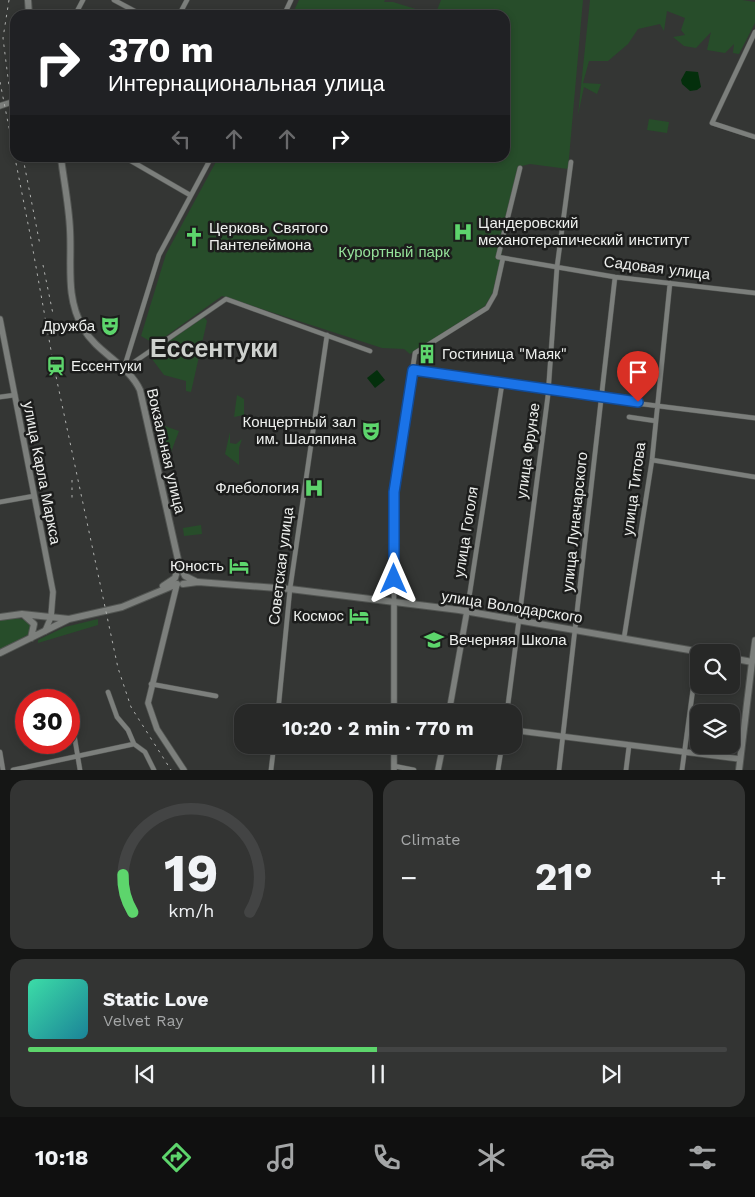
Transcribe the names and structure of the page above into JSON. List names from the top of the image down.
{
  "streets": {
    "main road": ["Вокзальная улица", "улица Володарского"],
    "street": [
      "Садовая улица",
      "улица Фрунзе",
      "улица Карла Маркса",
      "улица Титова",
      "улица Луначарского",
      "улица Гоголя",
      "Советская улица"
    ]
  },
  "crossings": [
    ["Садовая улица", "улица Фрунзе"],
    ["Садовая улица", "улица Титова"],
    ["Садовая улица", "улица Луначарского"],
    ["улица Фрунзе", "улица Володарского"],
    ["улица Титова", "улица Володарского"],
    ["улица Луначарского", "улица Володарского"],
    ["улица Гоголя", "улица Володарского"],
    ["Советская улица", "улица Володарского"]
  ],
  "districts": ["Ессентуки"],
  "parks": ["Курортный парк"],
  "places": {
    "hospital": ["Цандеровский механотерапический институт", "Флебология"],
    "church": ["Церковь Святого Пантелеймона"],
    "theatre": ["Дружба", "Концертный зал им. Шаляпина"],
    "building": ["Гостиница \"Маяк\""],
    "station": ["Ессентуки"],
    "hotel": ["Юность", "Космос"],
    "school or university": ["Вечерняя Школа"]
  },
  "page": {
    "turn": ["370 m", "Интернациональная улица"],
    "limit": "30",
    "trip": "10:20 · 2 min · 770 m",
    "tile": "Climate",
    "heat": ["−", "21°", "+"],
    "song": ["Static Love", "Velvet Ray"],
    "tabs": "10:18",
    "gauge": ["19", "km/h"]
  }
}
